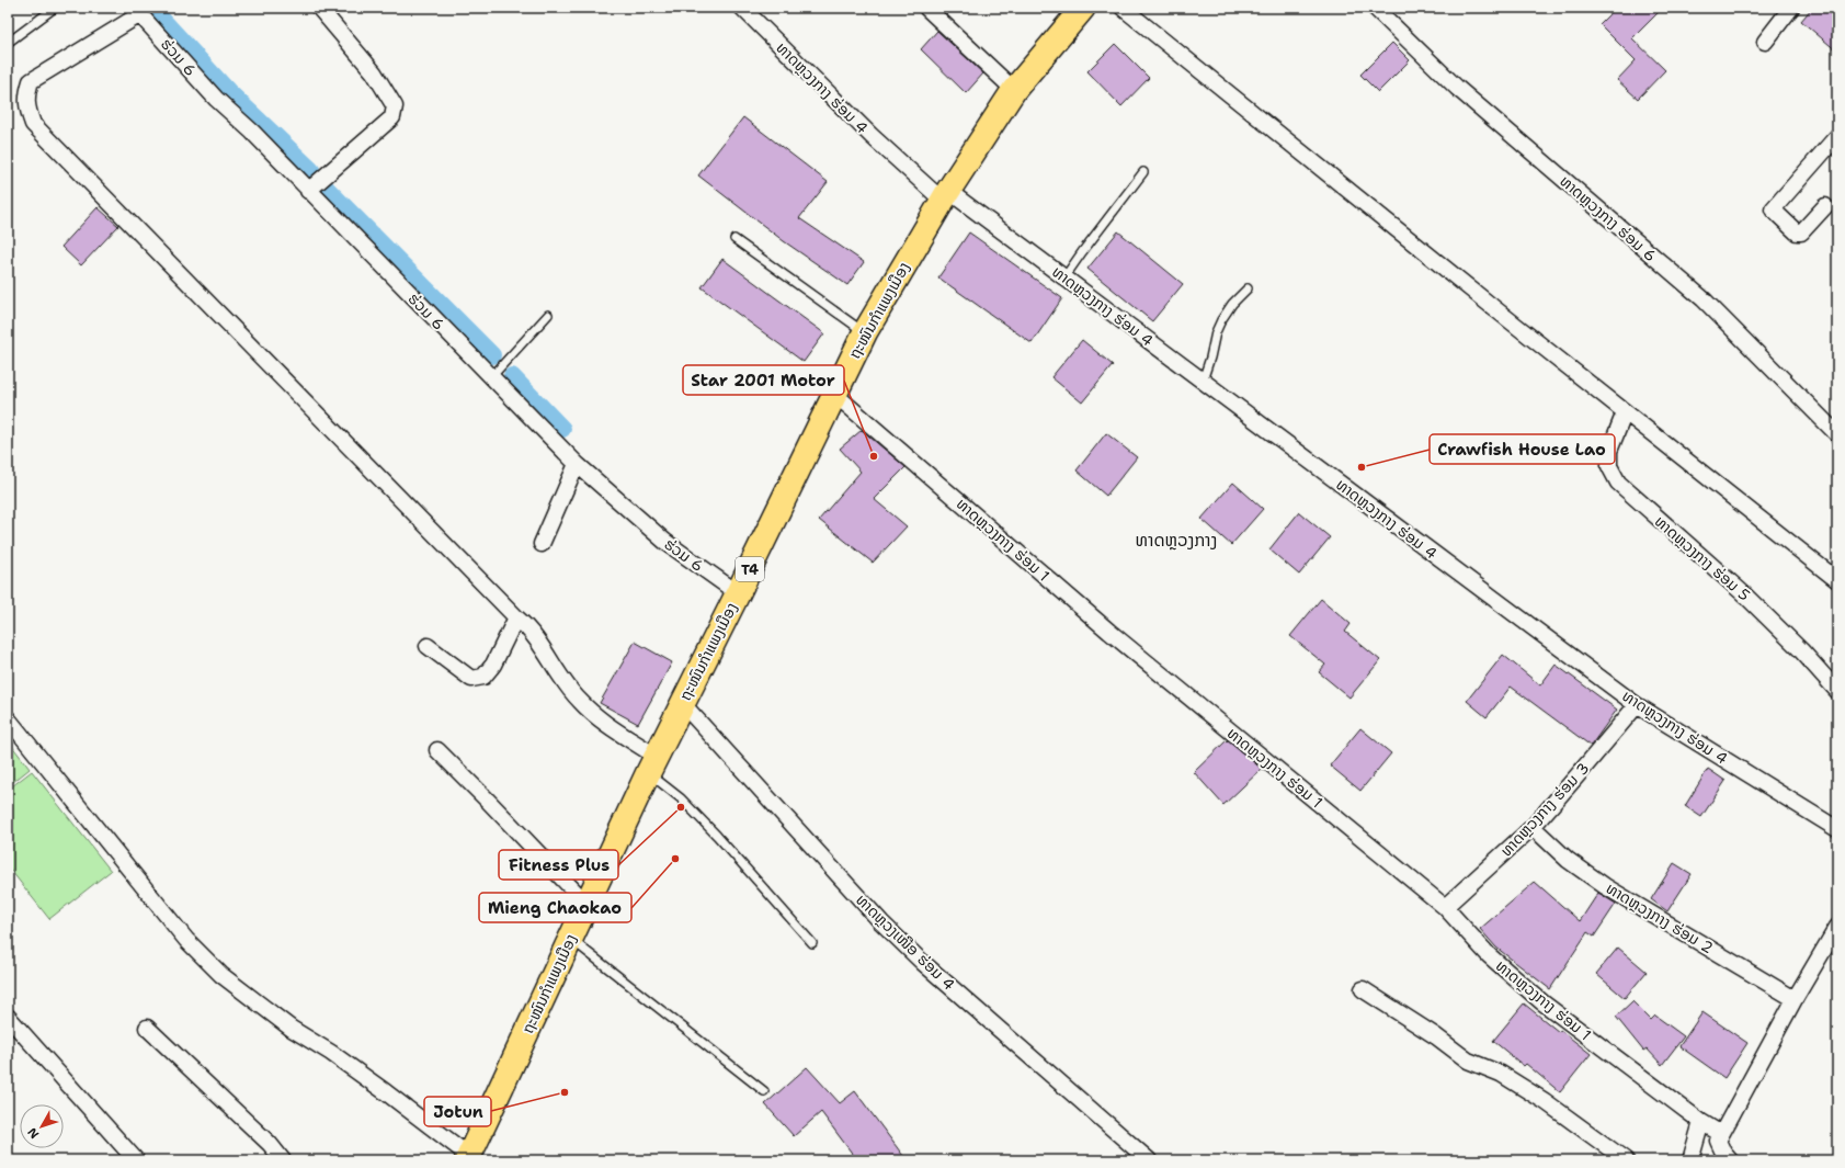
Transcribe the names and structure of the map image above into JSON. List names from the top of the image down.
{
  "streets": {
    "main road": ["ຖະໜົນກຳແພງເມືອງ", "T4"],
    "street": [
      "ຮ່ວມ 6",
      "ທາດຫຼວງກາງ ຮ່ອມ 4",
      "ທາດຫຼວງກາງ ຮ່ອມ 6",
      "ທາດຫຼວງກາງ ຮ່ອມ 1",
      "ທາດຫຼວງກາງ ຮ່ອມ 5",
      "ທາດຫຼວງກາງ ຮ່ອມ 3",
      "ທາດຫຼວງກາງ ຮ່ອມ 2",
      "ທາດຫຼວງເໜືອ ຮ່ອມ 4"
    ]
  },
  "crossings": [
    ["ຮ່ວມ 6", "ຖະໜົນກຳແພງເມືອງ"],
    ["ທາດຫຼວງກາງ ຮ່ອມ 4", "ຖະໜົນກຳແພງເມືອງ"],
    ["ທາດຫຼວງກາງ ຮ່ອມ 4", "ທາດຫຼວງກາງ ຮ່ອມ 3"],
    ["ຖະໜົນກຳແພງເມືອງ", "ທາດຫຼວງກາງ ຮ່ອມ 1"],
    ["ຖະໜົນກຳແພງເມືອງ", "ທາດຫຼວງເໜືອ ຮ່ອມ 4"],
    ["ທາດຫຼວງກາງ ຮ່ອມ 1", "ທາດຫຼວງກາງ ຮ່ອມ 3"],
    ["ທາດຫຼວງກາງ ຮ່ອມ 3", "ທາດຫຼວງກາງ ຮ່ອມ 2"]
  ],
  "districts": ["ທາດຫຼວງກາງ"],
  "places": [
    "Star 2001 Motor",
    "Crawfish House Lao",
    "Fitness Plus",
    "Mieng Chaokao",
    "Jotun"
  ],
  "north": "bottom left"
}
